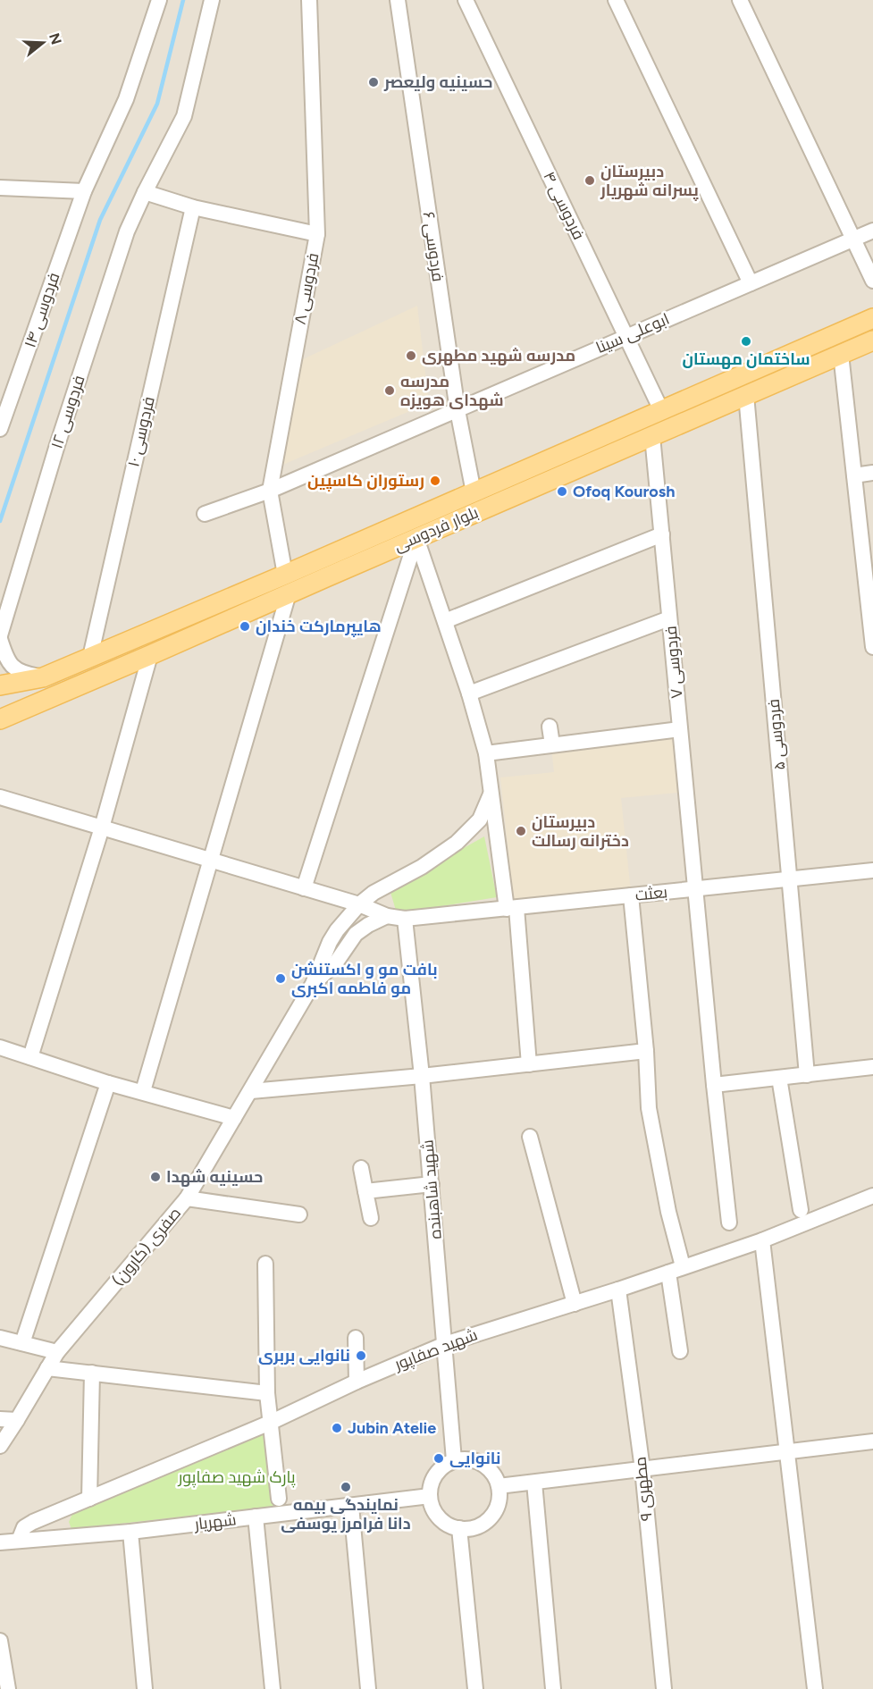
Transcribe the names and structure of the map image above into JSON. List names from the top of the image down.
{
  "streets": {
    "main road": ["بلوار فردوسی"],
    "street": [
      "فردوسی ۴",
      "فردوسی ۶",
      "فردوسی ۸",
      "فردوسی ۱۴",
      "ابوعلی سینا",
      "فردوسی ۱۲",
      "فردوسی ۱۰",
      "فردوسی ۷",
      "فردوسی ۵",
      "بعثت",
      "شهید شاهبنده",
      "صفری (کارون)",
      "شهید صفاپور",
      "مطهری ۹",
      "شهریار"
    ]
  },
  "crossings": [
    ["فردوسی ۴", "ابوعلی سینا"],
    ["فردوسی ۴", "بلوار فردوسی"],
    ["فردوسی ۶", "ابوعلی سینا"],
    ["فردوسی ۶", "بلوار فردوسی"],
    ["فردوسی ۸", "ابوعلی سینا"],
    ["فردوسی ۸", "بلوار فردوسی"],
    ["فردوسی ۱۰", "بلوار فردوسی"],
    ["بلوار فردوسی", "فردوسی ۷"],
    ["بلوار فردوسی", "فردوسی ۵"],
    ["فردوسی ۷", "بعثت"],
    ["فردوسی ۵", "بعثت"],
    ["بعثت", "شهید شاهبنده"],
    ["شهید شاهبنده", "شهید صفاپور"],
    ["شهید شاهبنده", "شهریار"],
    ["شهید صفاپور", "مطهری ۹"],
    ["شهید صفاپور", "شهریار"]
  ],
  "parks": ["پارک شهید صفاپور"],
  "places": [
    "حسینیه ولیعصر",
    "دبیرستان پسرانه شهریار",
    "ساختمان مهستان",
    "مدرسه شهید مطهری",
    "مدرسه شهدای هویزه",
    "رستوران کاسپین",
    "Ofoq Kourosh",
    "هایپرمارکت خندان",
    "دبیرستان دخترانه رسالت",
    "بافت مو و اکستنشن مو فاطمه اکبری",
    "حسینیه شهدا",
    "نانوایی بربری",
    "Jubin Atelie",
    "نانوایی",
    "نمایندگی بیمه دانا فرامرز یوسفی"
  ],
  "north": "right"
}
